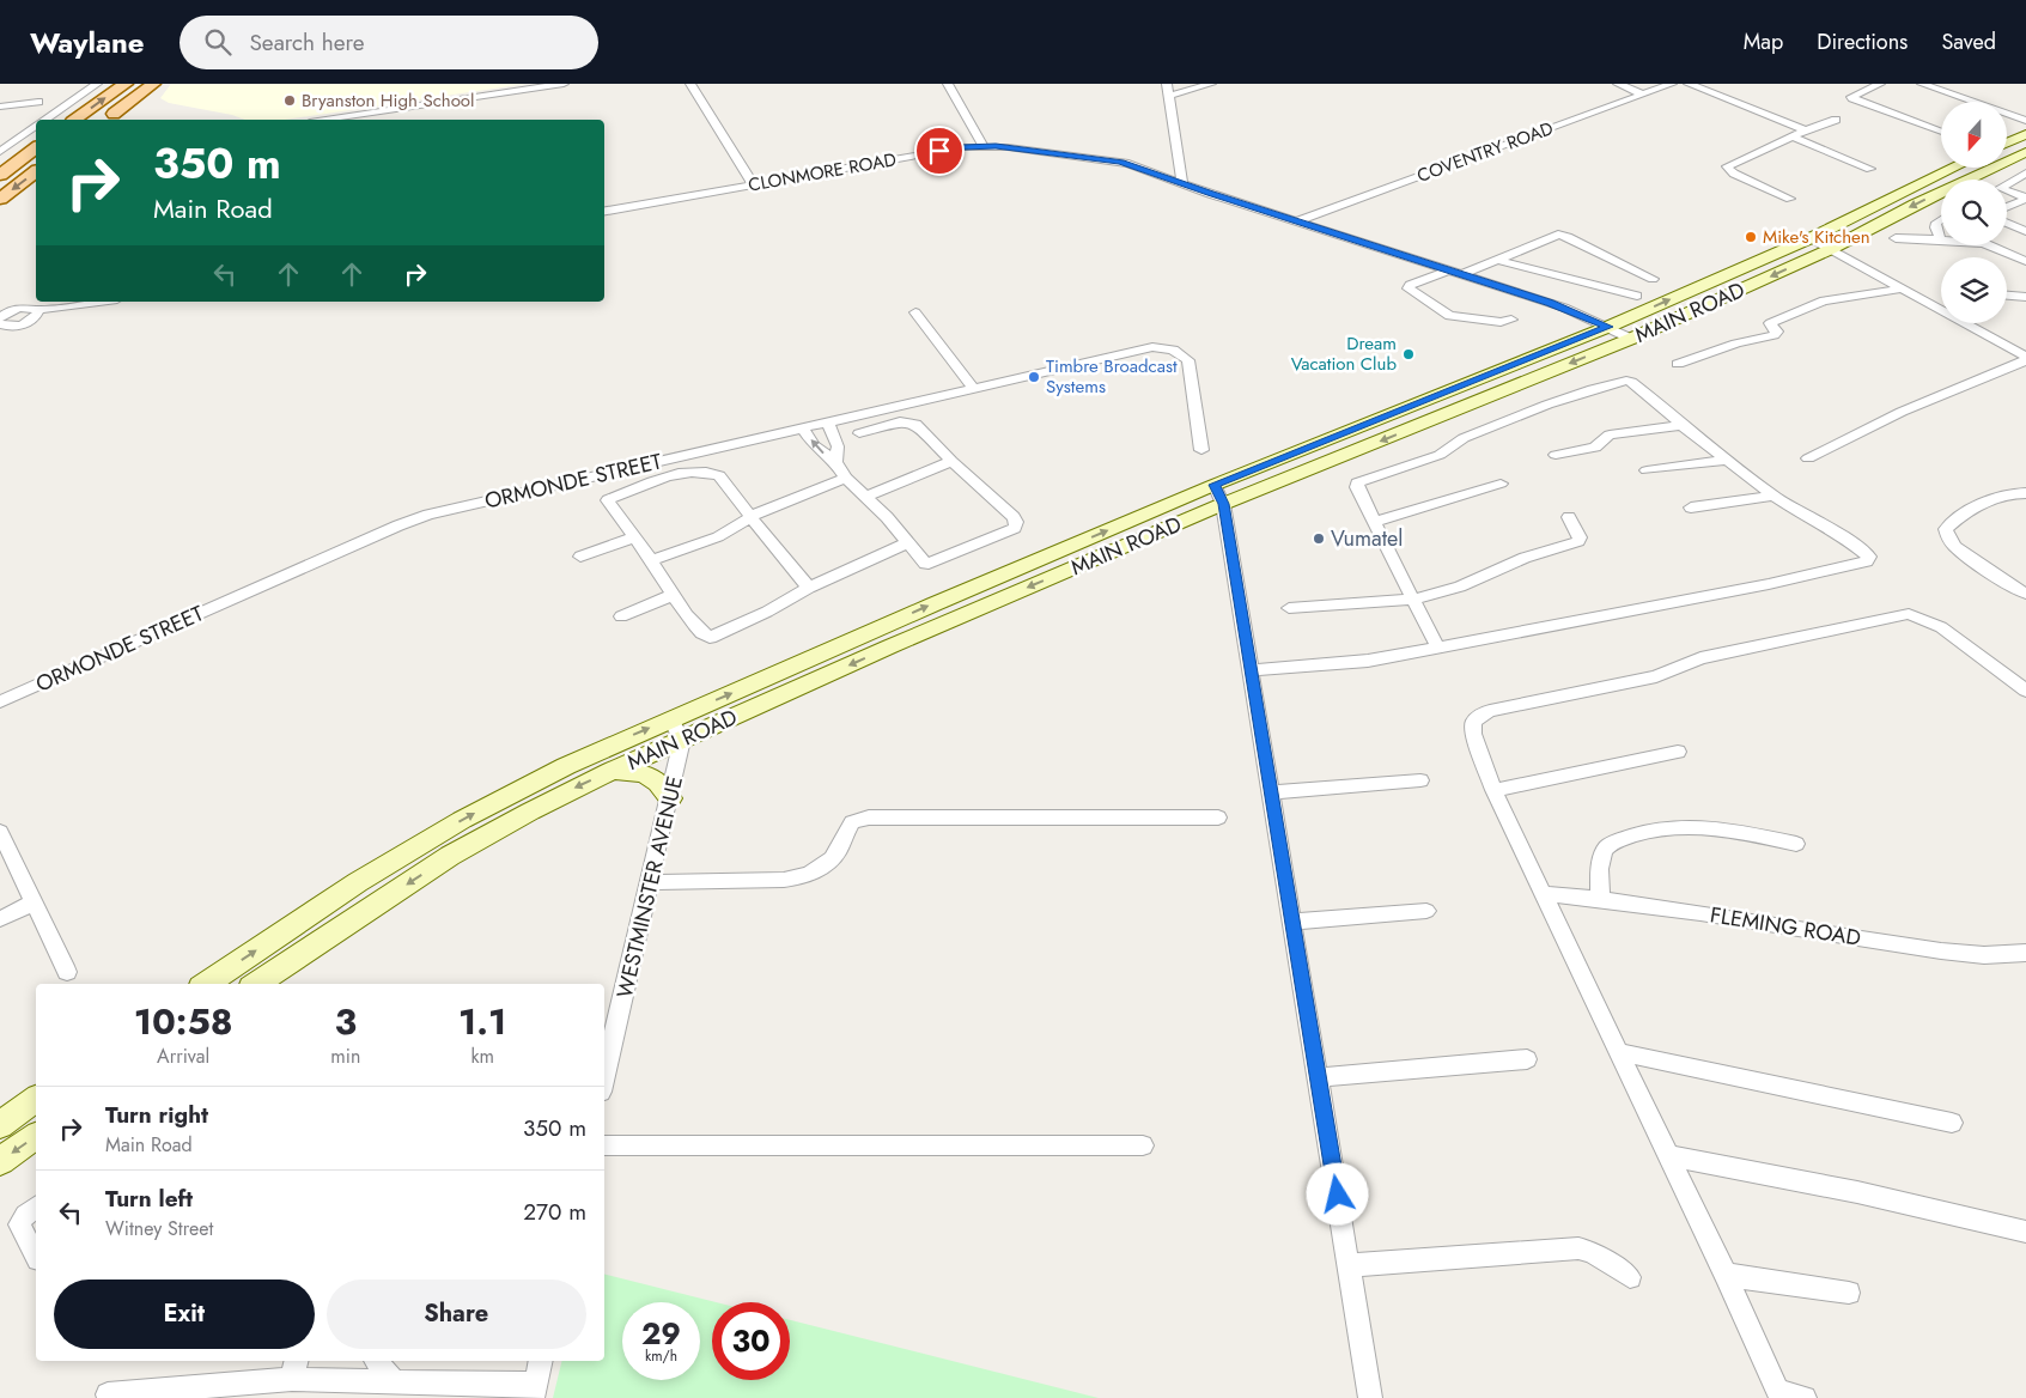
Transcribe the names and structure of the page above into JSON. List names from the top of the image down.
{
  "streets": {
    "main road": ["MAIN ROAD"],
    "street": [
      "COVENTRY ROAD",
      "CLONMORE ROAD",
      "ORMONDE STREET",
      "WESTMINSTER AVENUE",
      "FLEMING ROAD"
    ]
  },
  "crossings": [
    ["COVENTRY ROAD", "CLONMORE ROAD"],
    ["CLONMORE ROAD", "MAIN ROAD"],
    ["MAIN ROAD", "WESTMINSTER AVENUE"]
  ],
  "places": [
    "Bryanston High School",
    "Mike's Kitchen",
    "Dream Vacation Club",
    "Timbre Broadcast Systems",
    "Vumatel"
  ],
  "north": "bottom",
  "page": {
    "header": "Waylane",
    "search": "Search here",
    "nav": ["Map", "Directions", "Saved"],
    "turn": ["350 m", "Main Road"],
    "eta": [
      "10:58",
      "Arrival",
      "3",
      "min",
      "1.1",
      "km"
    ],
    "list": [
      {
        "name": "Turn right",
        "note": "Main Road",
        "value": "350 m"
      },
      {
        "name": "Turn left",
        "note": "Witney Street",
        "value": "270 m"
      }
    ],
    "buttons": ["Exit", "Share"],
    "speed": "29 km/h",
    "limit": "30"
  }
}
